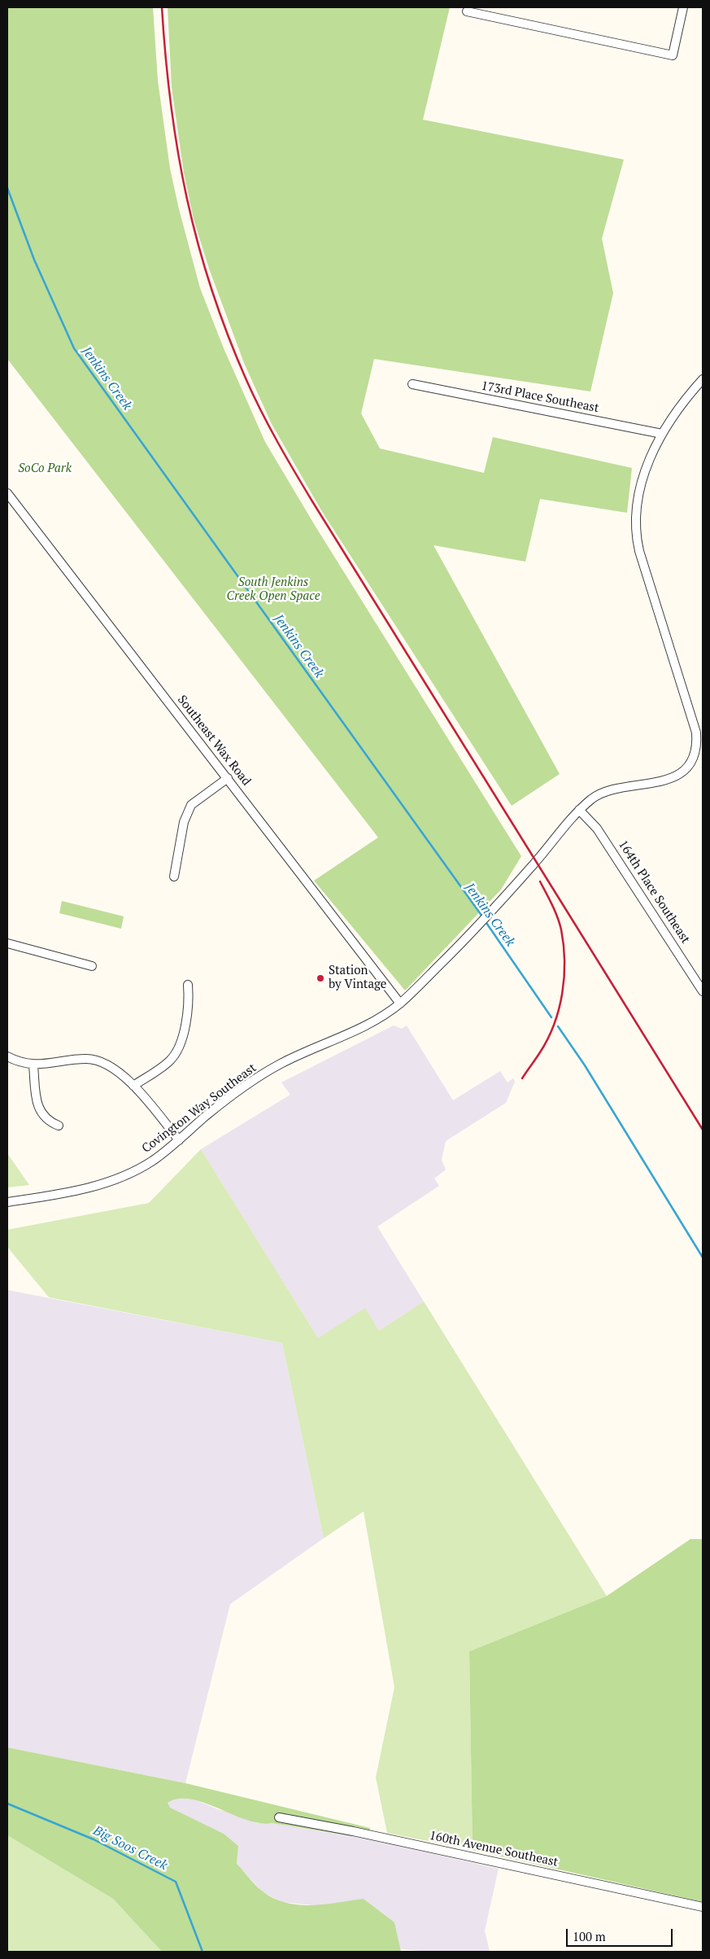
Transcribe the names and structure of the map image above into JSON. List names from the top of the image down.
{
  "streets": {
    "street": [
      "173rd Place Southeast",
      "Southeast Wax Road",
      "164th Place Southeast",
      "Covington Way Southeast",
      "160th Avenue Southeast"
    ]
  },
  "crossings": [
    ["173rd Place Southeast", "Covington Way Southeast"],
    ["Southeast Wax Road", "Covington Way Southeast"],
    ["164th Place Southeast", "Covington Way Southeast"]
  ],
  "water": ["Jenkins Creek", "Big Soos Creek"],
  "parks": ["SoCo Park", "South Jenkins Creek Open Space"],
  "places": ["Station by Vintage"],
  "scale_bar": "100 m"
}
